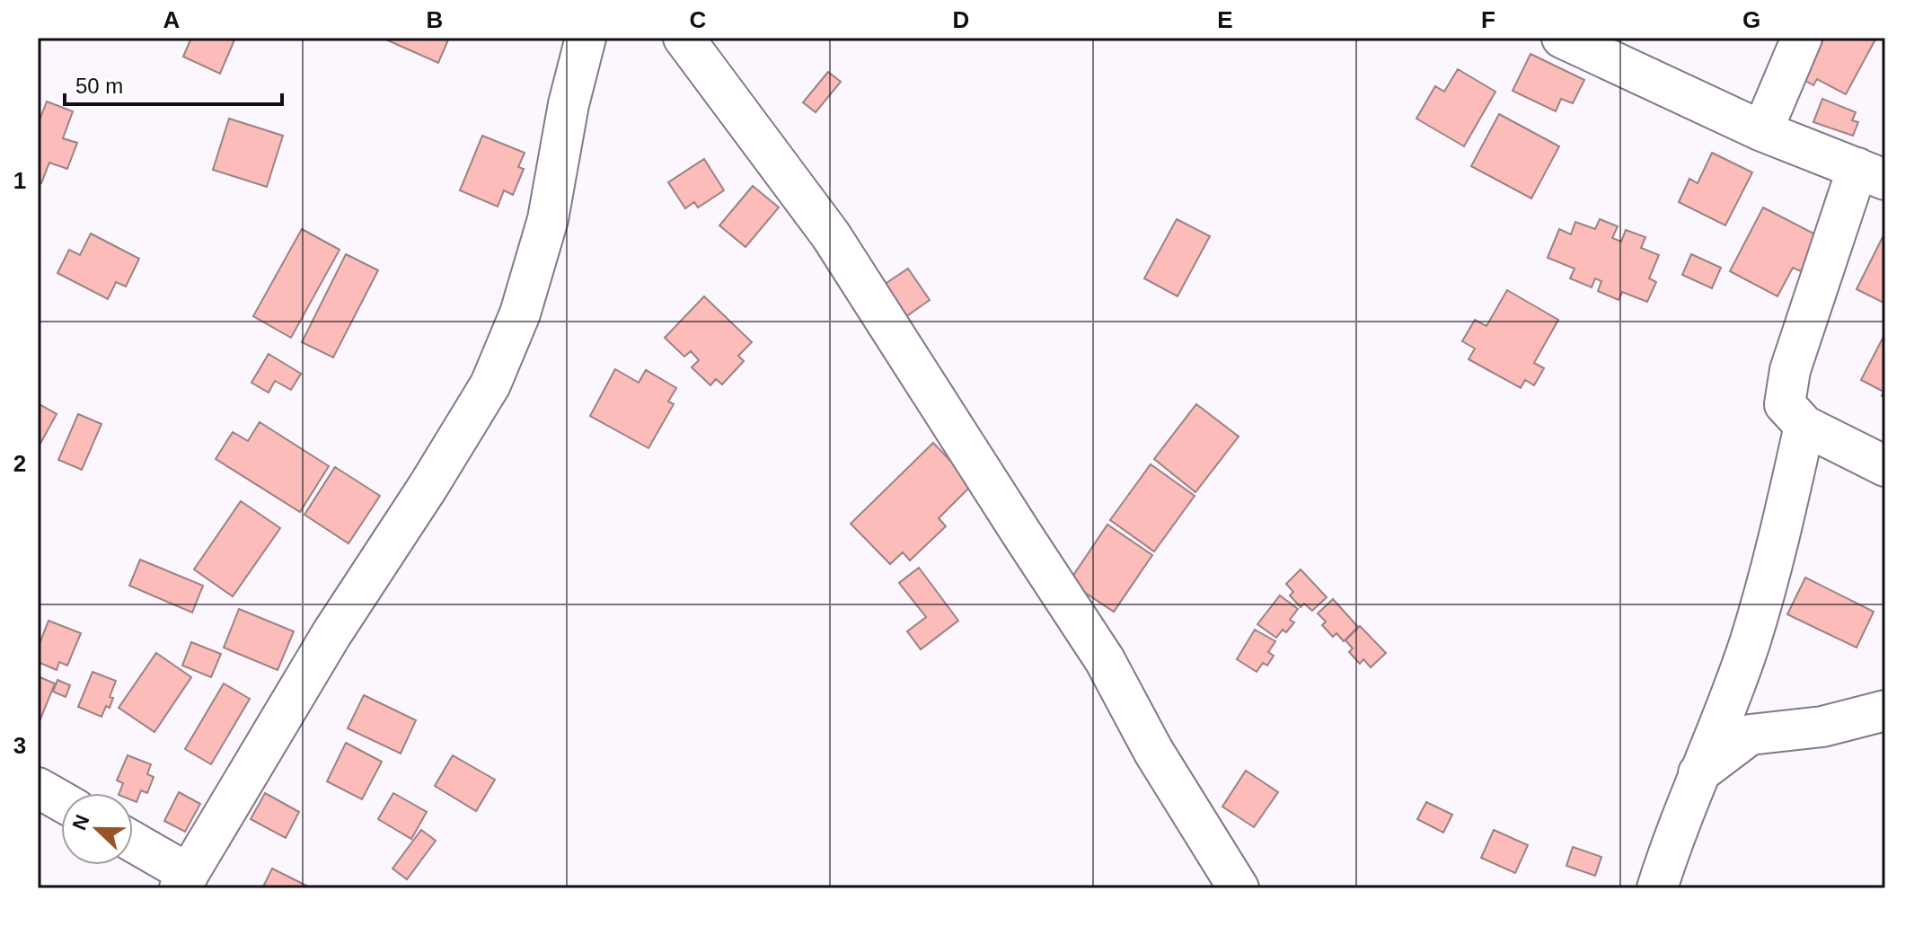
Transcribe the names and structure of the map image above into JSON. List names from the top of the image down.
{
  "scale_bar": "50 m",
  "north": "left",
  "grid": {
    "columns": [
      "A",
      "B",
      "C",
      "D",
      "E",
      "F",
      "G"
    ],
    "rows": ["1", "2", "3"]
  }
}
